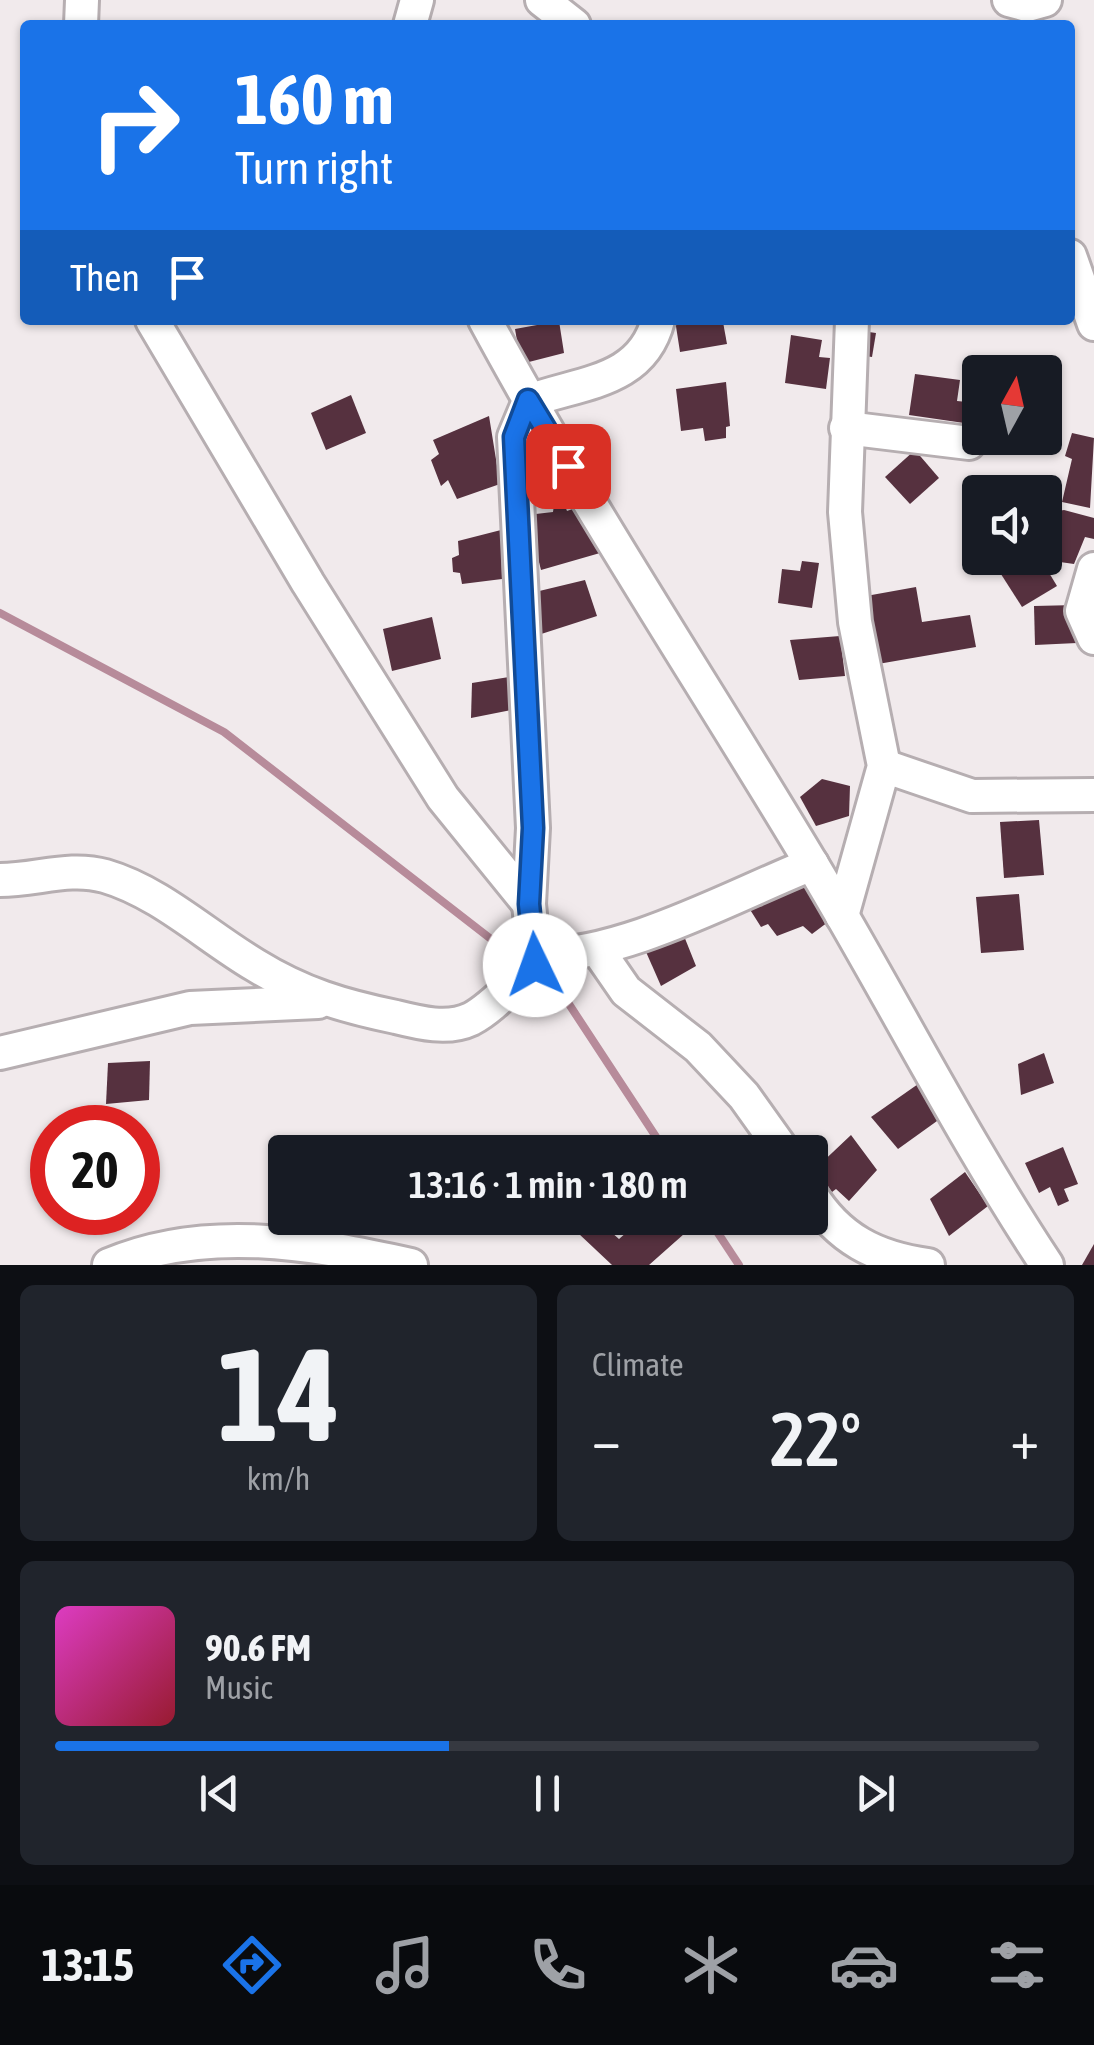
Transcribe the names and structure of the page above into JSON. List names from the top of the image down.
{
  "north": "top",
  "page": {
    "turn": ["160 m", "Turn right"],
    "then": "Then",
    "limit": "20",
    "trip": "13:16 · 1 min · 180 m",
    "tile": [
      ["14", "km/h"],
      "Climate"
    ],
    "heat": ["−", "22°", "+"],
    "song": ["90.6 FM", "Music"],
    "tabs": "13:15"
  }
}
